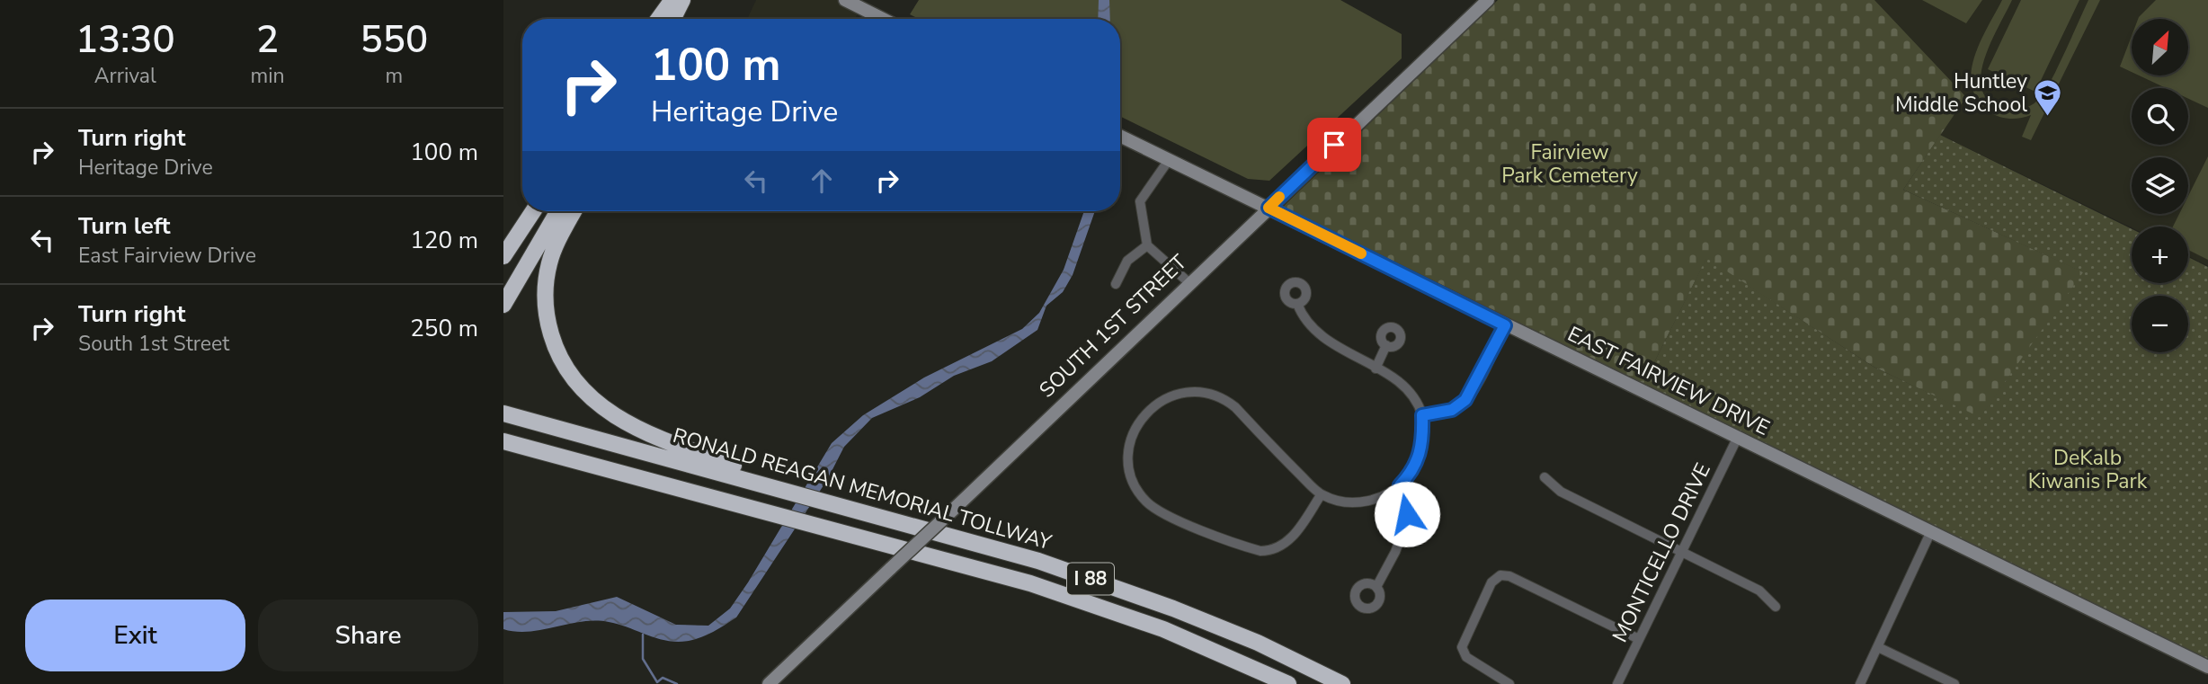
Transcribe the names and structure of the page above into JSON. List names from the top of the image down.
{
  "streets": {
    "highway": ["RONALD REAGAN MEMORIAL TOLLWAY", "I 88"],
    "street": ["SOUTH 1ST STREET", "EAST FAIRVIEW DRIVE", "MONTICELLO DRIVE"]
  },
  "crossings": [
    ["SOUTH 1ST STREET", "EAST FAIRVIEW DRIVE"],
    ["EAST FAIRVIEW DRIVE", "MONTICELLO DRIVE"]
  ],
  "parks": ["Fairview Park Cemetery", "DeKalb Kiwanis Park"],
  "places": {
    "school or university": ["Huntley Middle School"]
  },
  "north": "top right",
  "page": {
    "eta": [
      "13:30",
      "Arrival",
      "2",
      "min",
      "550",
      "m"
    ],
    "map_buttons": ["+", "−"],
    "turn": ["100 m", "Heritage Drive"],
    "list": [
      {
        "name": "Turn right",
        "note": "Heritage Drive",
        "value": "100 m"
      },
      {
        "name": "Turn left",
        "note": "East Fairview Drive",
        "value": "120 m"
      },
      {
        "name": "Turn right",
        "note": "South 1st Street",
        "value": "250 m"
      }
    ],
    "buttons": ["Exit", "Share"]
  }
}
